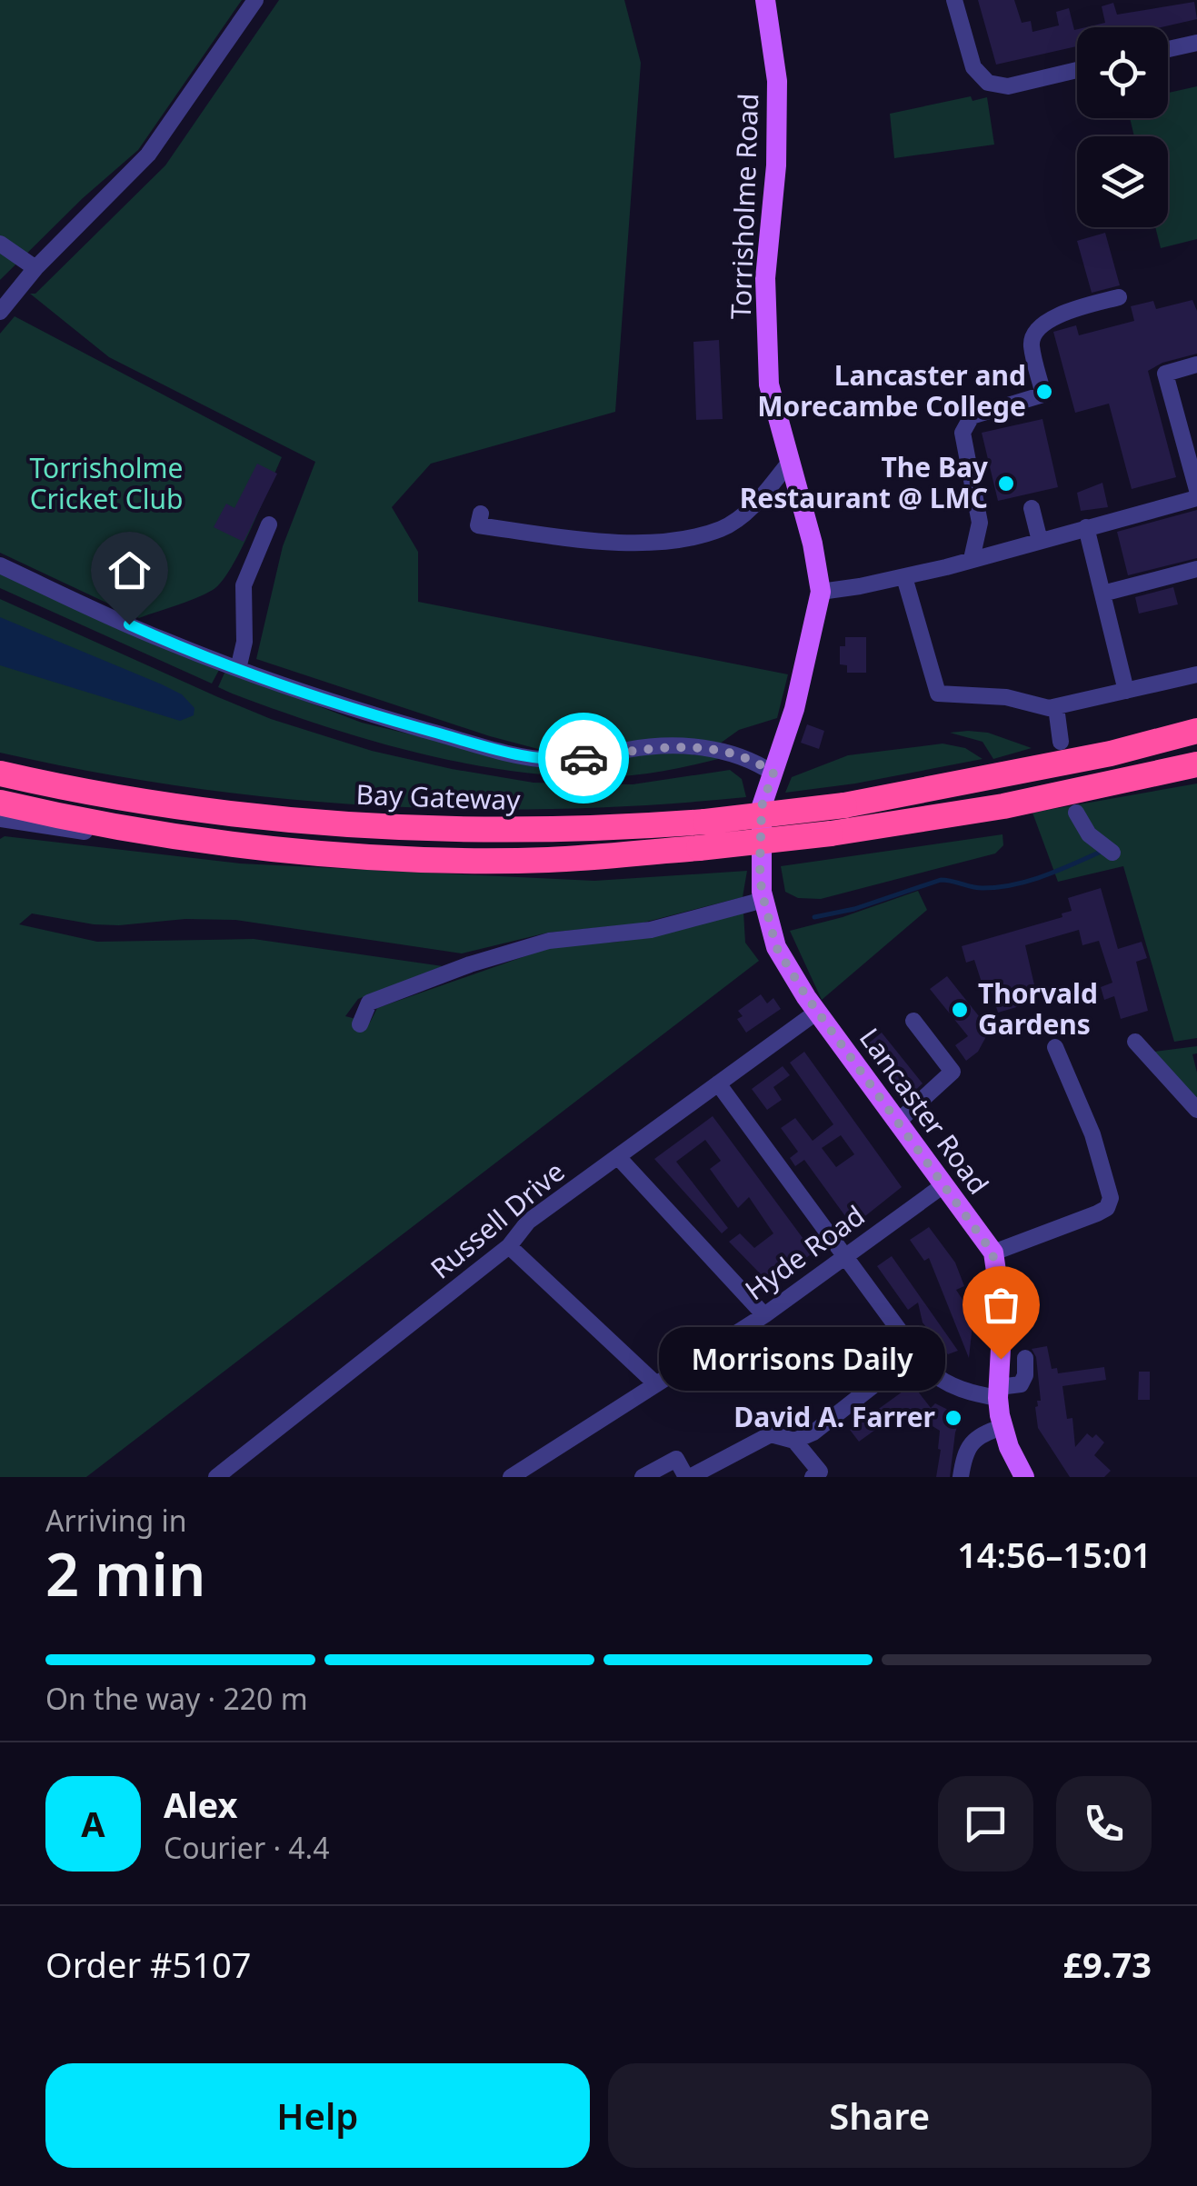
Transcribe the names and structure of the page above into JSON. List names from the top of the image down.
{
  "streets": {
    "highway": ["Bay Gateway"],
    "main road": ["Torrisholme Road", "Lancaster Road"],
    "street": ["Russell Drive", "Hyde Road"]
  },
  "crossings": [
    ["Torrisholme Road", "Lancaster Road"],
    ["Lancaster Road", "Russell Drive"],
    ["Lancaster Road", "Hyde Road"]
  ],
  "parks": ["Torrisholme Cricket Club"],
  "places": [
    "Lancaster and Morecambe College",
    "The Bay Restaurant @ LMC",
    "Thorvald Gardens",
    "Morrisons Daily",
    "David A. Farrer"
  ],
  "page": {
    "bubble": "Morrisons Daily",
    "heading": ["2 min", "Arriving in", "14:56–15:01"],
    "panel": [
      "Alex",
      "Courier · 4.4",
      "Order #5107",
      "£9.73"
    ],
    "bar": "On the way · 220 m",
    "round": "A",
    "buttons": ["Help", "Share"]
  }
}
